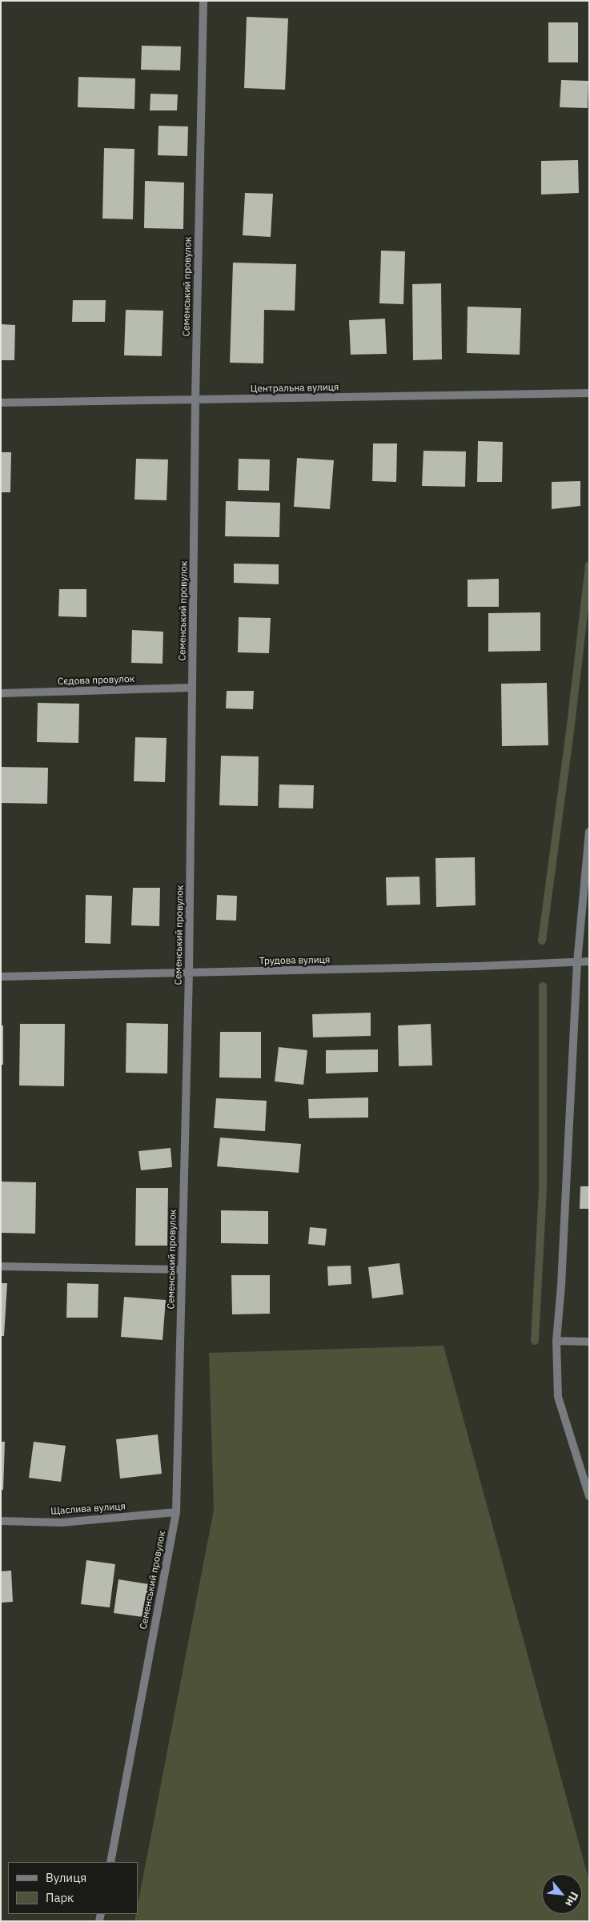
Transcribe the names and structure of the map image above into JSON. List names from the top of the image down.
{
  "streets": {
    "street": [
      "Семенський провулок",
      "Центральна вулиця",
      "Сєдова провулок",
      "Трудова вулиця",
      "Щаслива вулиця"
    ]
  },
  "crossings": [
    ["Семенський провулок", "Центральна вулиця"],
    ["Семенський провулок", "Сєдова провулок"],
    ["Семенський провулок", "Трудова вулиця"],
    ["Семенський провулок", "Щаслива вулиця"]
  ],
  "legend": ["Вулиця", "Парк"],
  "north": "bottom right"
}
